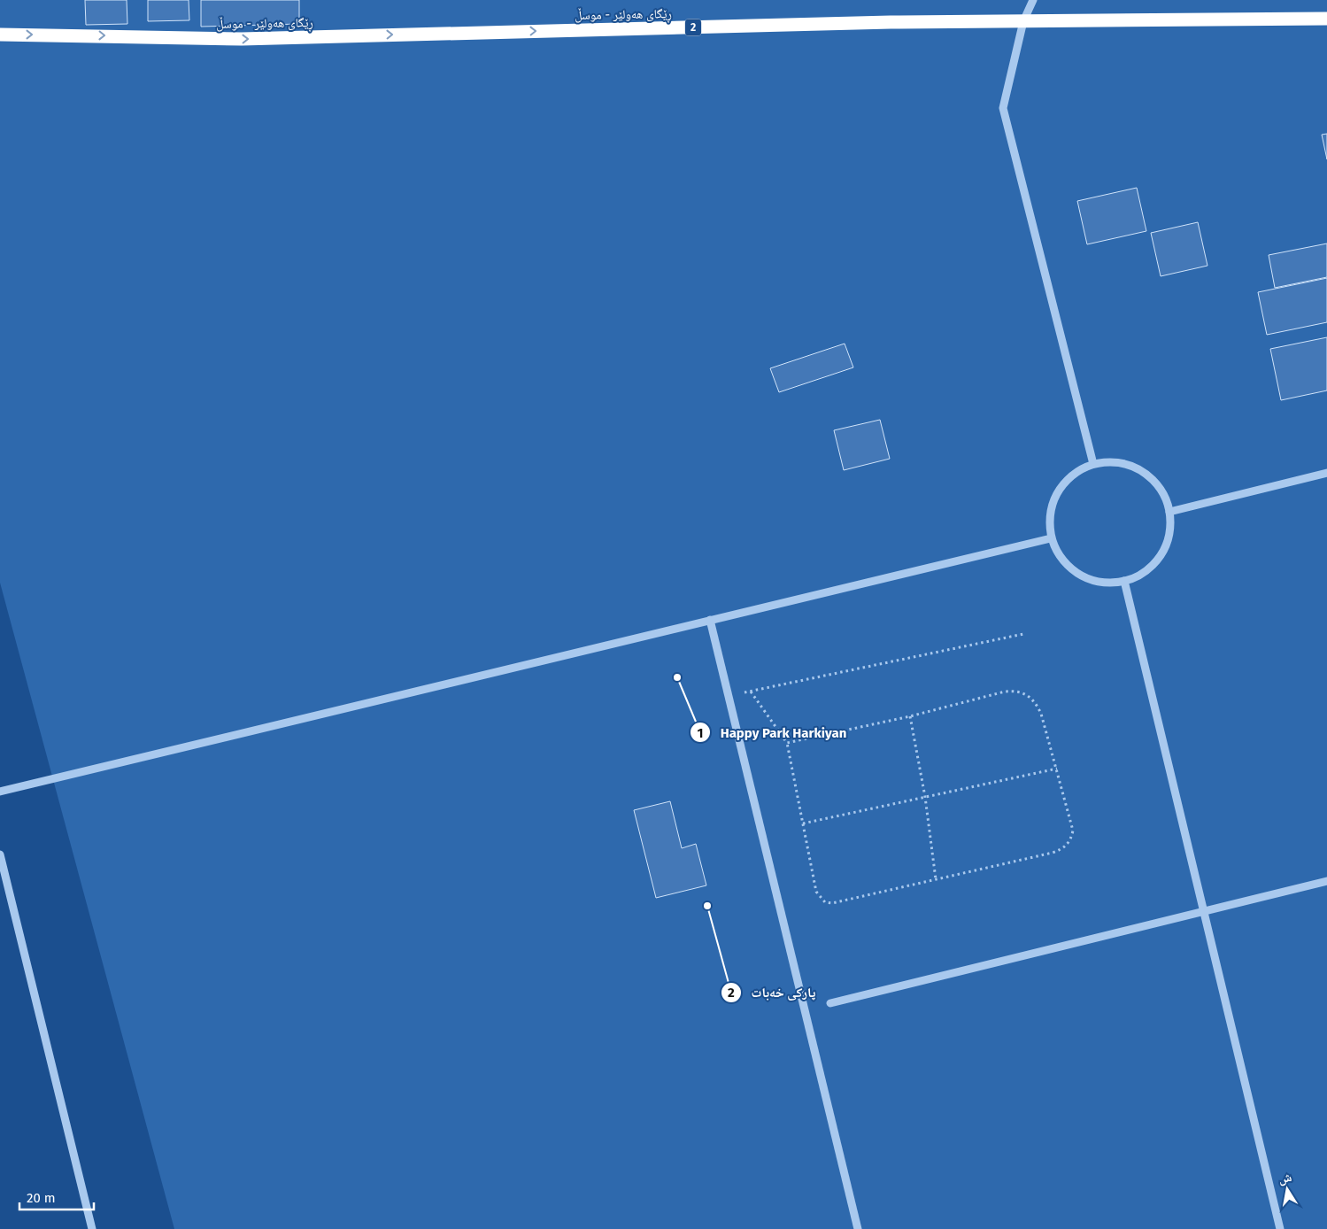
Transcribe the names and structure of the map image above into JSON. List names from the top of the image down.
{
  "streets": {
    "highway": ["ڕێگای هەولێر - موسڵ", "2"]
  },
  "one_way": ["ڕێگای هەولێر - موسڵ"],
  "places": ["Happy Park Harkiyan", "پارکی خەبات"],
  "scale_bar": "20 m",
  "north": "top"
}
